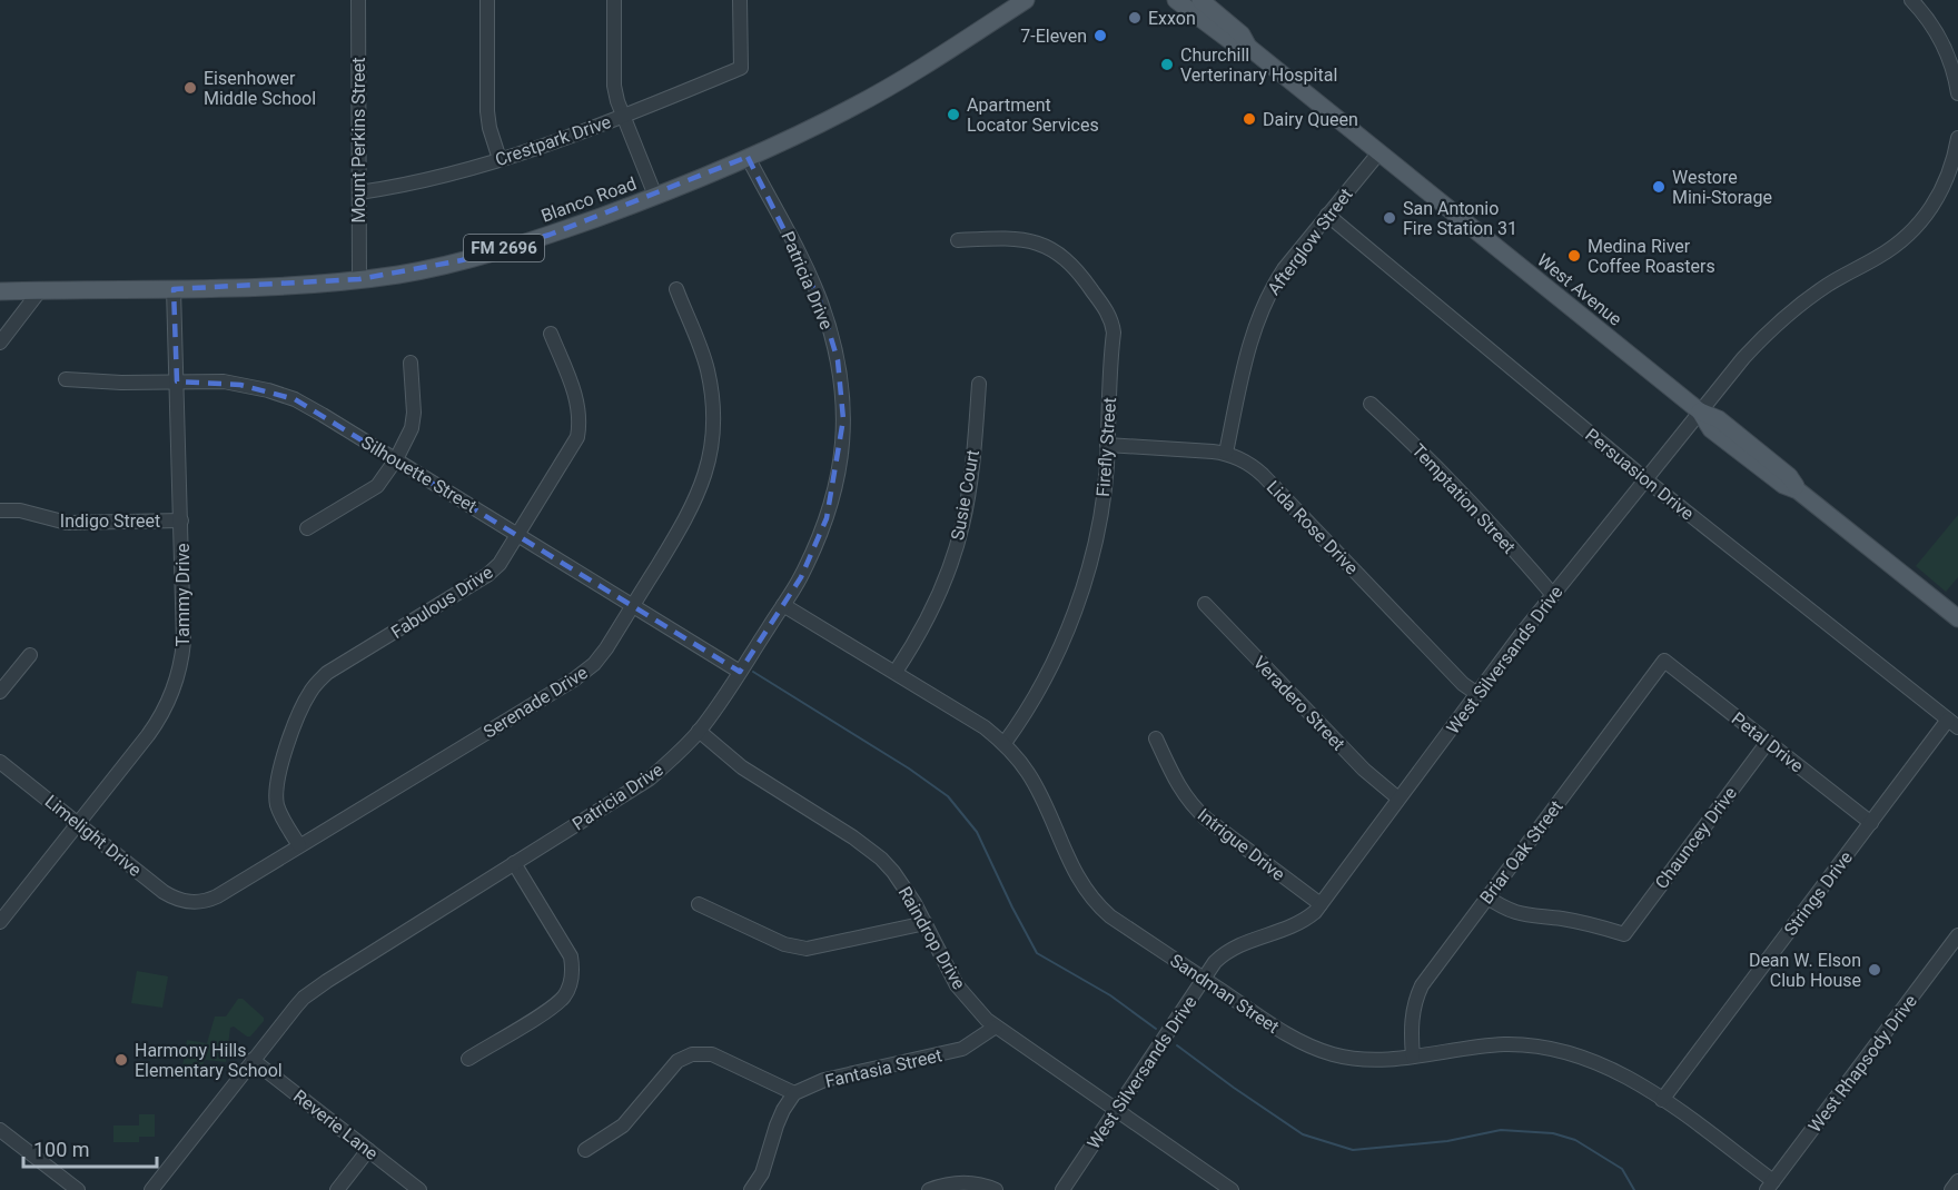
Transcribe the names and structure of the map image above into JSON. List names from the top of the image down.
{
  "streets": {
    "main road": ["Blanco Road", "FM 2696", "West Avenue"],
    "street": [
      "Mount Perkins Street",
      "Crestpark Drive",
      "Afterglow Street",
      "Patricia Drive",
      "Firefly Street",
      "Silhouette Street",
      "Persuasion Drive",
      "Susie Court",
      "Temptation Street",
      "Indigo Street",
      "Lida Rose Drive",
      "Tammy Drive",
      "Fabulous Drive",
      "West Silversands Drive",
      "Serenade Drive",
      "Veradero Street",
      "Petal Drive",
      "Limelight Drive",
      "Chauncey Drive",
      "Intrigue Drive",
      "Briar Oak Street",
      "Strings Drive",
      "Raindrop Drive",
      "Sandman Street",
      "West Rhapsody Drive",
      "Fantasia Street",
      "Reverie Lane"
    ]
  },
  "crossings": [
    ["Mount Perkins Street", "Crestpark Drive"],
    ["Mount Perkins Street", "Blanco Road"],
    ["Blanco Road", "Patricia Drive"],
    ["Blanco Road", "Tammy Drive"],
    ["Afterglow Street", "West Avenue"],
    ["Afterglow Street", "Persuasion Drive"],
    ["Afterglow Street", "Lida Rose Drive"],
    ["Patricia Drive", "Silhouette Street"],
    ["Patricia Drive", "Raindrop Drive"],
    ["Patricia Drive", "Sandman Street"],
    ["Patricia Drive", "Reverie Lane"],
    ["West Avenue", "West Silversands Drive"],
    ["Firefly Street", "Lida Rose Drive"],
    ["Firefly Street", "Sandman Street"],
    ["Silhouette Street", "Tammy Drive"],
    ["Silhouette Street", "Fabulous Drive"],
    ["Silhouette Street", "Serenade Drive"],
    ["Persuasion Drive", "West Silversands Drive"],
    ["Persuasion Drive", "Strings Drive"],
    ["Susie Court", "Sandman Street"],
    ["Temptation Street", "West Silversands Drive"],
    ["Indigo Street", "Tammy Drive"],
    ["Lida Rose Drive", "West Silversands Drive"],
    ["Tammy Drive", "Limelight Drive"],
    ["Fabulous Drive", "Serenade Drive"],
    ["West Silversands Drive", "Veradero Street"],
    ["West Silversands Drive", "Intrigue Drive"],
    ["West Silversands Drive", "Raindrop Drive"],
    ["West Silversands Drive", "Sandman Street"],
    ["Serenade Drive", "Limelight Drive"],
    ["Petal Drive", "Chauncey Drive"],
    ["Petal Drive", "Briar Oak Street"],
    ["Petal Drive", "Strings Drive"],
    ["Chauncey Drive", "Briar Oak Street"],
    ["Briar Oak Street", "Sandman Street"],
    ["Strings Drive", "Sandman Street"],
    ["Raindrop Drive", "Fantasia Street"],
    ["Sandman Street", "West Rhapsody Drive"]
  ],
  "places": [
    "Exxon",
    "7-Eleven",
    "Churchill Verterinary Hospital",
    "Eisenhower Middle School",
    "Apartment Locator Services",
    "Dairy Queen",
    "Westore Mini-Storage",
    "San Antonio Fire Station 31",
    "Medina River Coffee Roasters",
    "Dean W. Elson Club House",
    "Harmony Hills Elementary School"
  ],
  "scale_bar": "100 m"
}
